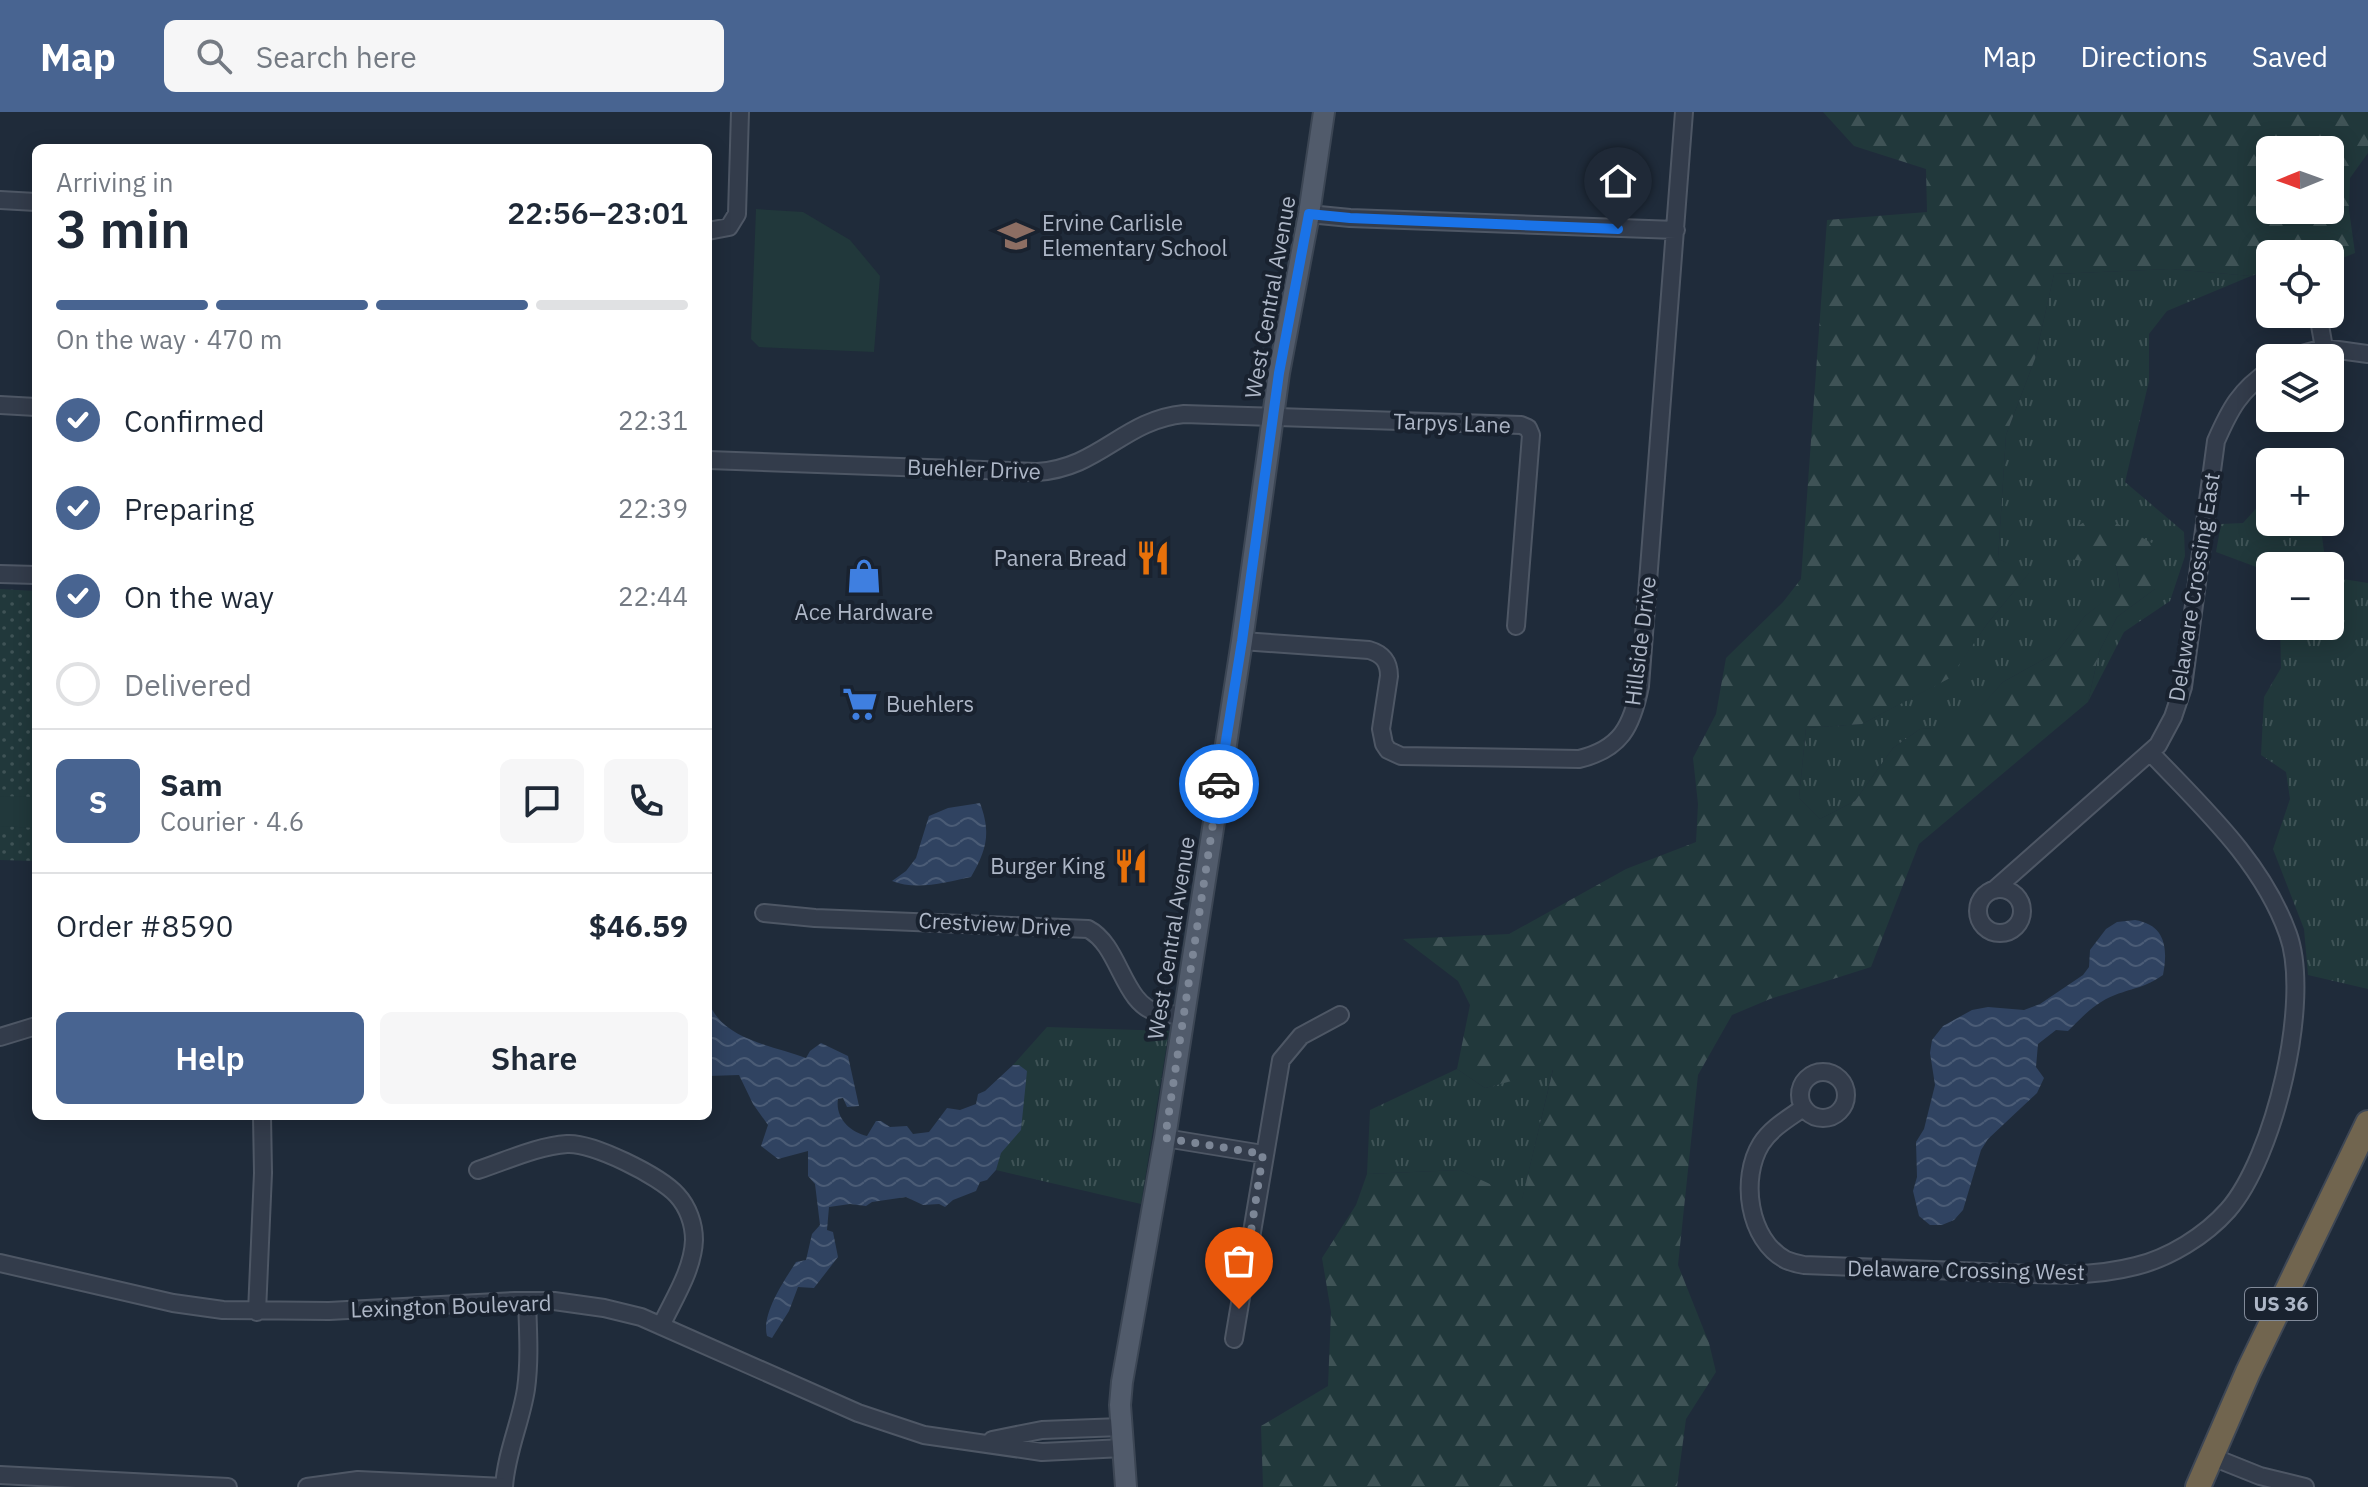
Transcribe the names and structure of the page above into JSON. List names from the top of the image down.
{
  "streets": {
    "highway": ["US 36"],
    "main road": ["West Central Avenue"],
    "street": [
      "Tarpys Lane",
      "Buehler Drive",
      "Delaware Crossing East",
      "Hillside Drive",
      "Crestview Drive",
      "Delaware Crossing West",
      "Lexington Boulevard"
    ]
  },
  "crossings": [
    ["West Central Avenue", "Tarpys Lane"],
    ["West Central Avenue", "Buehler Drive"],
    ["West Central Avenue", "Hillside Drive"],
    ["West Central Avenue", "Crestview Drive"],
    ["West Central Avenue", "Lexington Boulevard"],
    ["Tarpys Lane", "Buehler Drive"],
    ["Delaware Crossing East", "Delaware Crossing West"]
  ],
  "places": {
    "school or university": ["Ervine Carlisle Elementary School"],
    "restaurant": ["Panera Bread", "Burger King"],
    "shop": ["Ace Hardware"],
    "supermarket": ["Buehlers"]
  },
  "north": "left",
  "page": {
    "header": "Map",
    "search": "Search here",
    "nav": ["Map", "Directions", "Saved"],
    "map_buttons": ["+", "−"],
    "heading": ["3 min", "Arriving in", "22:56–23:01"],
    "panel": [
      "Sam",
      "Courier · 4.6",
      "Order #8590",
      "$46.59"
    ],
    "bar": "On the way · 470 m",
    "list": [
      ["Confirmed", "22:31"],
      ["Preparing", "22:39"],
      ["On the way", "22:44"],
      "Delivered"
    ],
    "round": "S",
    "buttons": ["Help", "Share"]
  }
}
